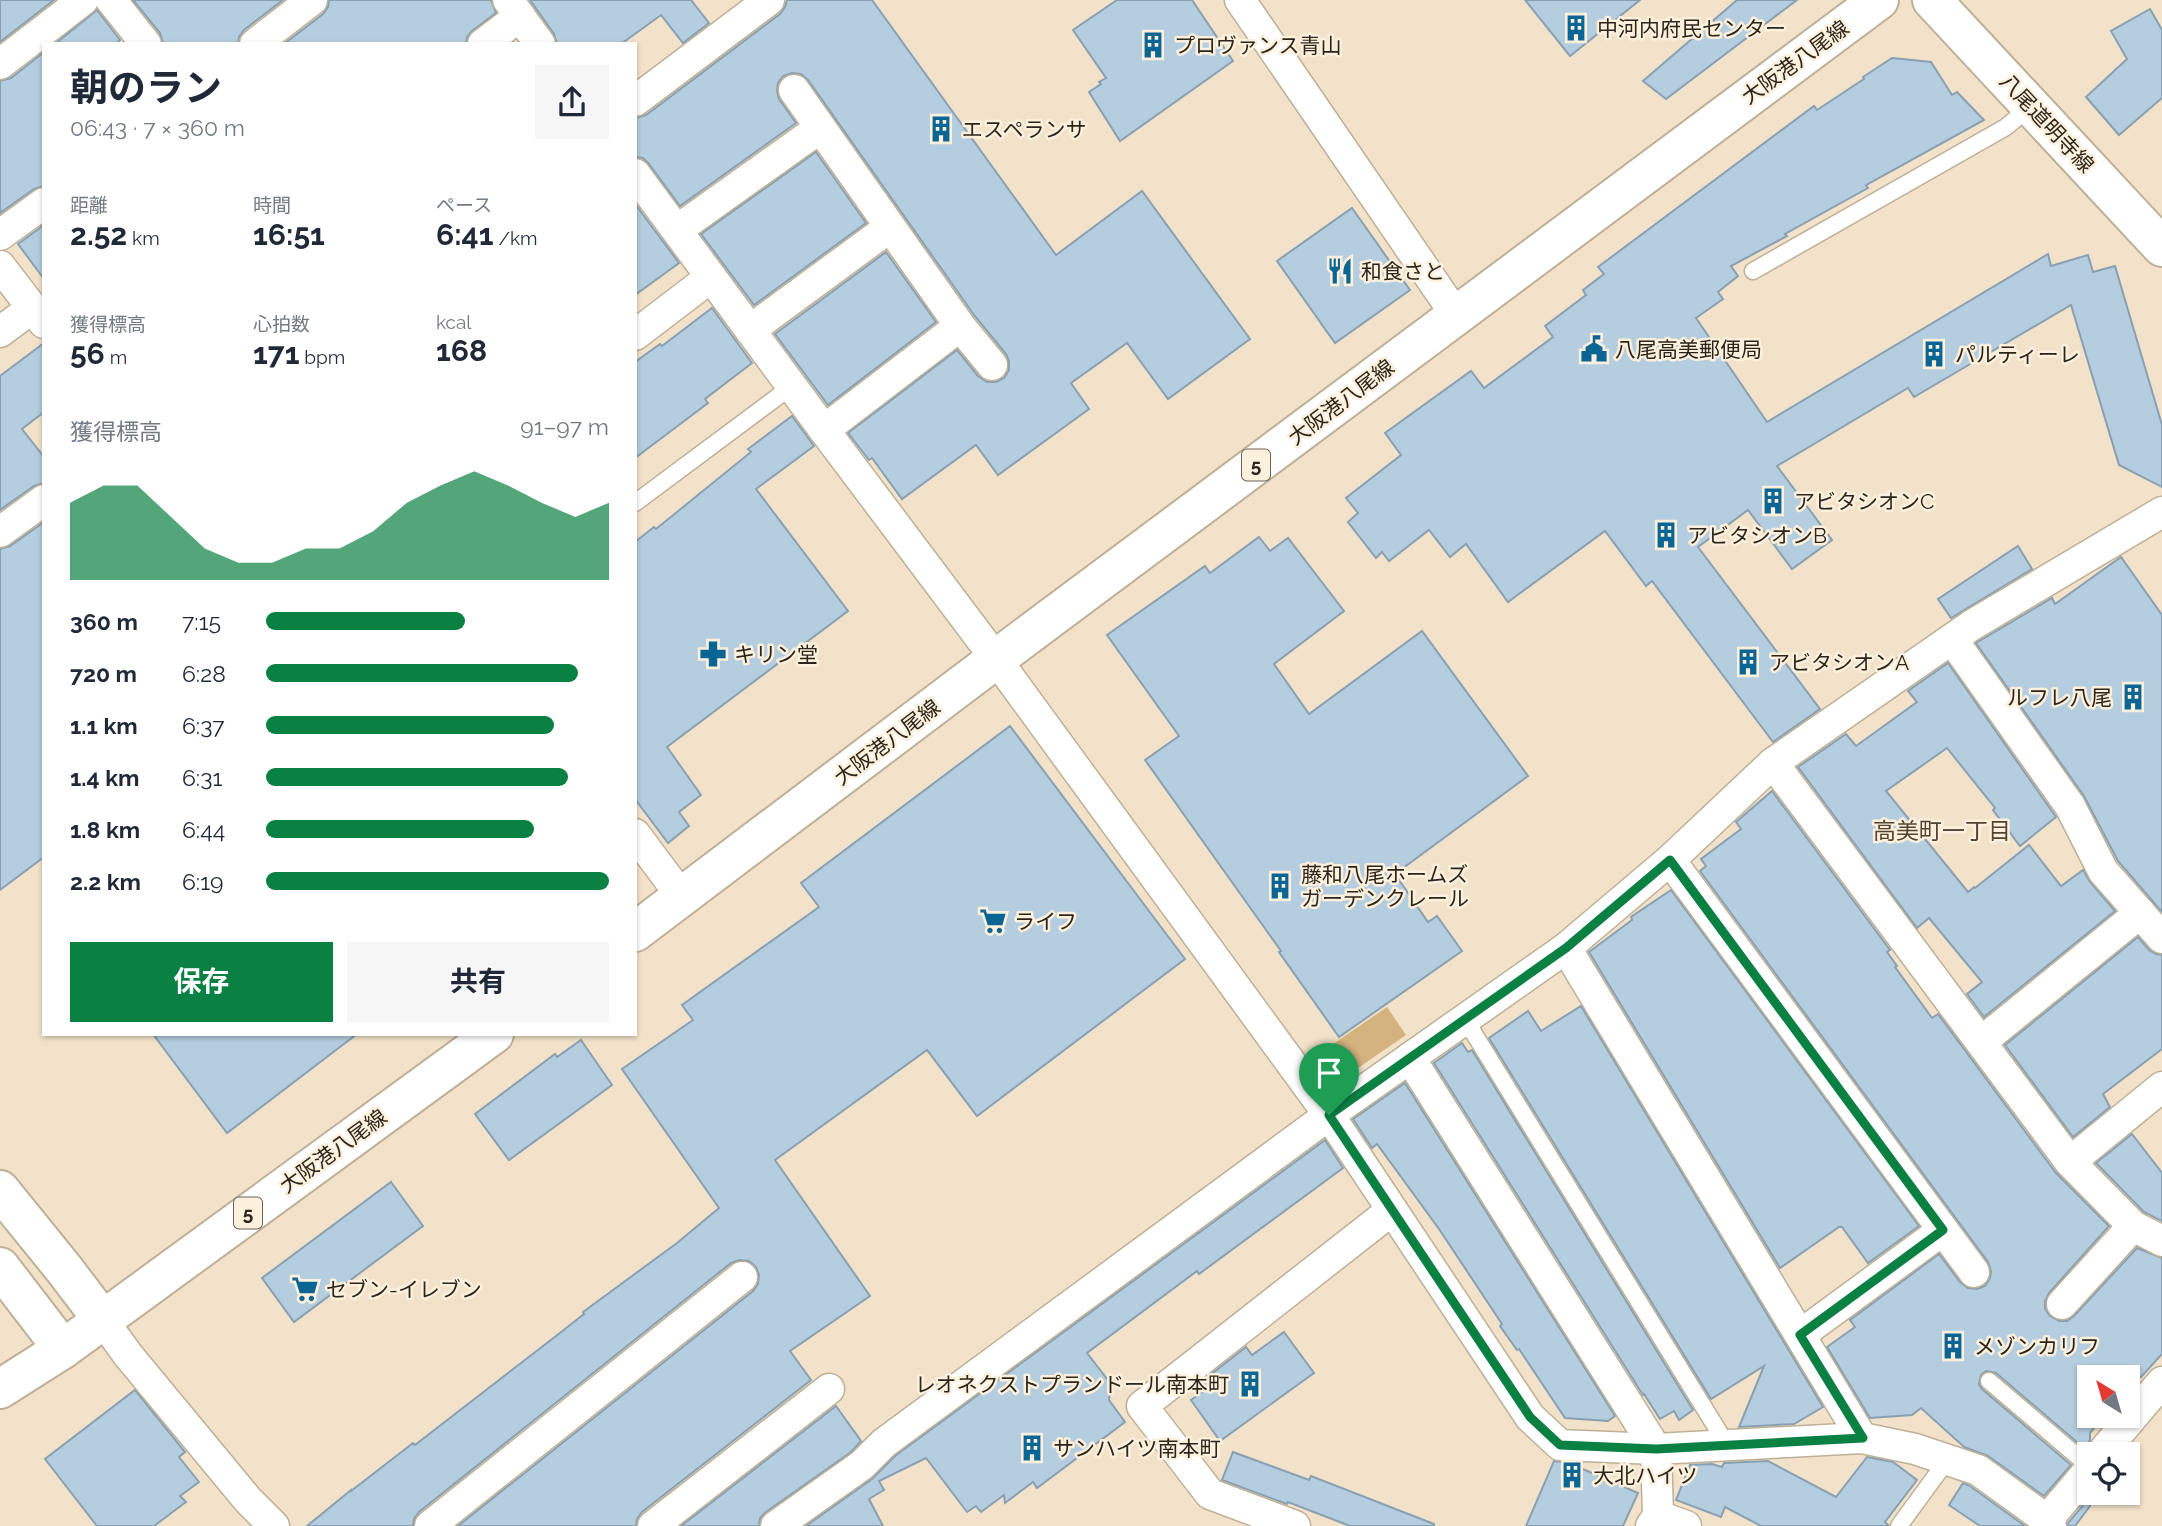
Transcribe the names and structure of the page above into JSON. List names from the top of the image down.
{
  "streets": {
    "main road": ["大阪港八尾線", "八尾道明寺線", "5"]
  },
  "districts": ["高美町一丁目"],
  "places": {
    "building": [
      "中河内府民センター",
      "プロヴァンス青山",
      "エスペランサ",
      "パルティーレ",
      "アビタシオンC",
      "アビタシオンB",
      "アビタシオンA",
      "ルフレ八尾",
      "藤和八尾ホームズ ガーデンクレール",
      "メゾンカリフ",
      "レオネクストプランドール南本町",
      "サンハイツ南本町",
      "大北ハイツ"
    ],
    "restaurant": ["和食さと"],
    "public building": ["八尾高美郵便局"],
    "pharmacy": ["キリン堂"],
    "supermarket": ["ライフ", "セブン-イレブン"]
  },
  "north": "top left",
  "page": {
    "heading": ["朝のラン", "06:43 · 7 × 360 m"],
    "stats": [
      ["距離", "2.52 km"],
      ["時間", "16:51"],
      ["ペース", "6:41 /km"],
      ["獲得標高", "56 m"],
      ["心拍数", "171 bpm"],
      ["kcal", "168"]
    ],
    "chart": ["獲得標高", "91–97 m"],
    "list": [
      {
        "name": "360 m",
        "note": "7:15"
      },
      {
        "name": "720 m",
        "note": "6:28"
      },
      {
        "name": "1.1 km",
        "note": "6:37"
      },
      {
        "name": "1.4 km",
        "note": "6:31"
      },
      {
        "name": "1.8 km",
        "note": "6:44"
      },
      {
        "name": "2.2 km",
        "note": "6:19"
      }
    ],
    "buttons": ["保存", "共有"]
  }
}
